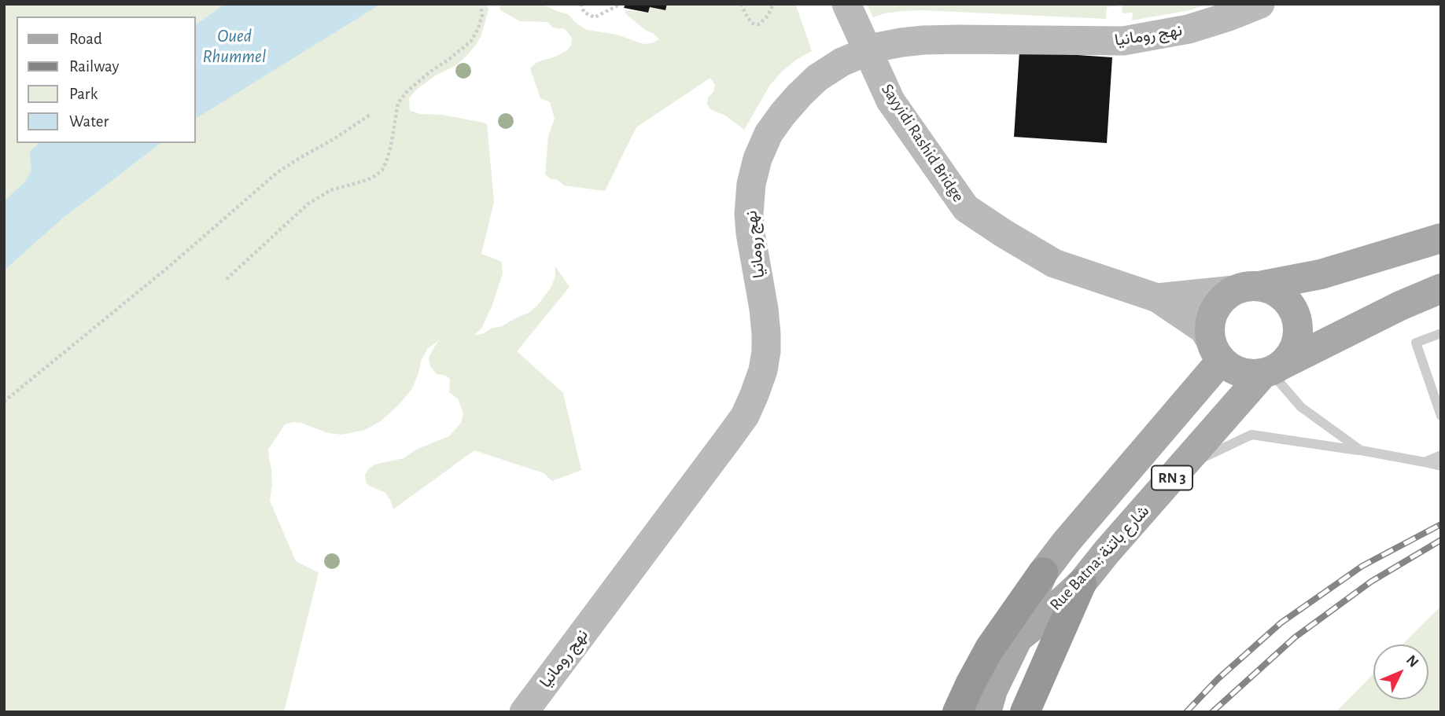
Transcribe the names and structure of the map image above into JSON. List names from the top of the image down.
{
  "streets": {
    "highway": ["RN 3"],
    "main road": ["Rue Batna; شارع باتنة"],
    "street": ["نهج رومانيا", "Sayyidi Rashid Bridge"]
  },
  "crossings": [
    ["RN 3", "Rue Batna; شارع باتنة"]
  ],
  "water": ["Oued Rhummel"],
  "legend": [
    "Road",
    "Railway",
    "Park",
    "Water"
  ],
  "north": "top right"
}
